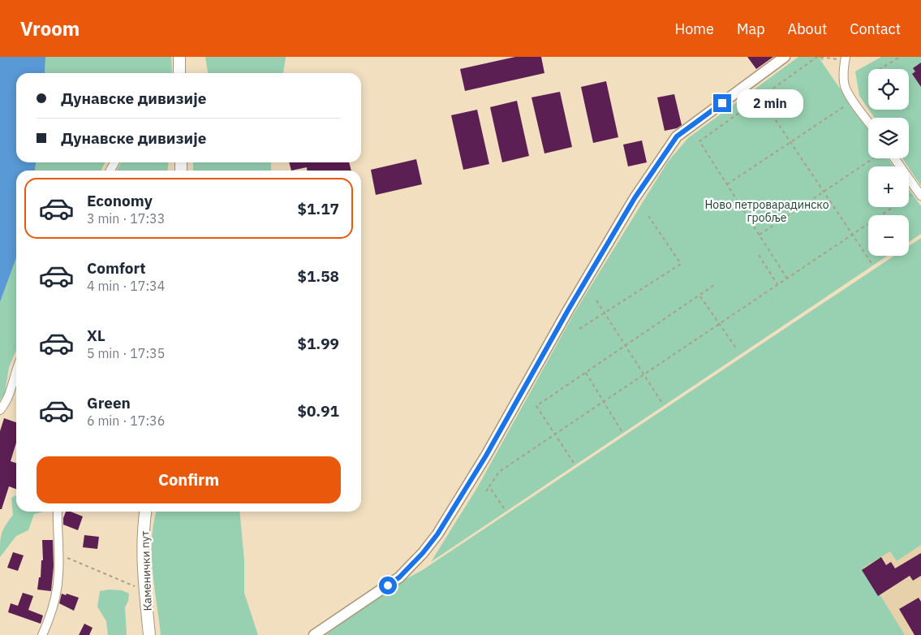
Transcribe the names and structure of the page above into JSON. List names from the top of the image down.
{
  "streets": {
    "main road": ["Каменички пут"]
  },
  "parks": ["Ново петроварадинско гробље"],
  "page": {
    "header": "Vroom",
    "nav": [
      "Home",
      "Map",
      "About",
      "Contact"
    ],
    "map_buttons": ["+", "−"],
    "banner": ["Дунавске дивизије", "Дунавске дивизије"],
    "bubble": "2 min",
    "list": [
      {
        "name": "Economy",
        "note": "3 min · 17:33",
        "value": "$1.17"
      },
      {
        "name": "Comfort",
        "note": "4 min · 17:34",
        "value": "$1.58"
      },
      {
        "name": "XL",
        "note": "5 min · 17:35",
        "value": "$1.99"
      },
      {
        "name": "Green",
        "note": "6 min · 17:36",
        "value": "$0.91"
      }
    ],
    "buttons": "Confirm"
  }
}
